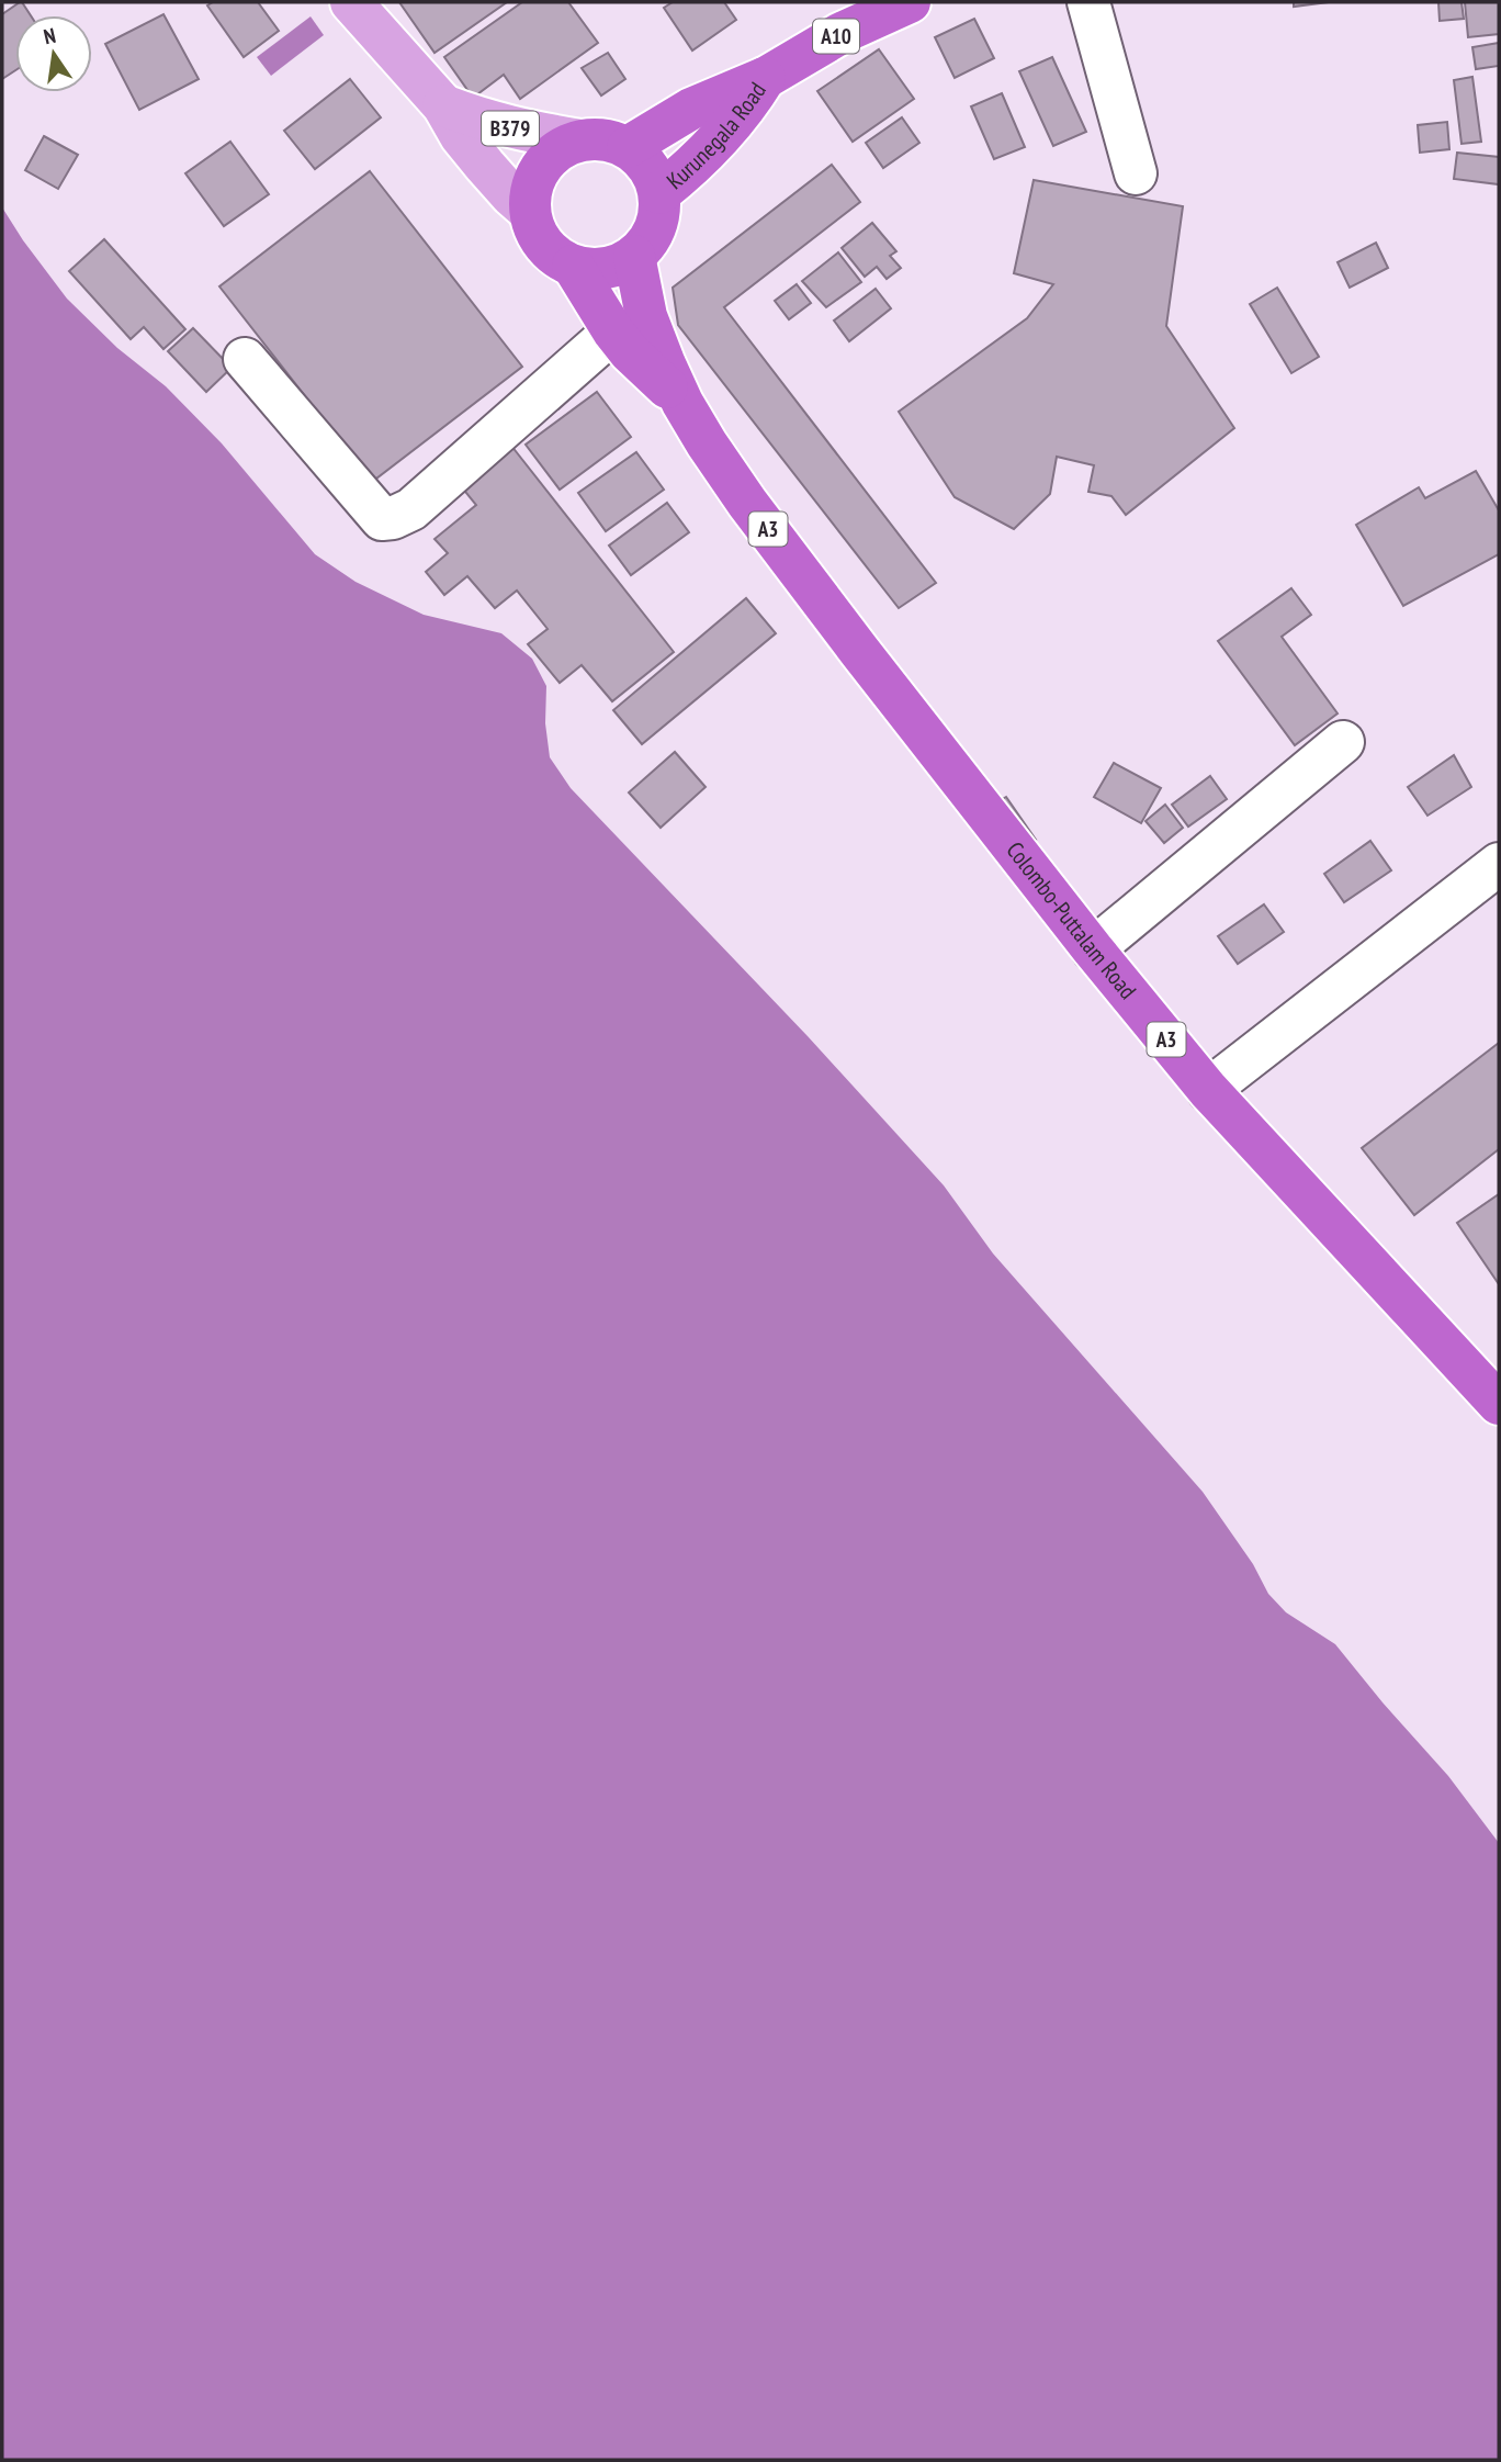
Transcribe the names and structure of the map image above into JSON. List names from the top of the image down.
{
  "streets": {
    "highway": [
      "A10",
      "Kurunegala Road",
      "A3",
      "Colombo-Puttalam Road"
    ],
    "main road": ["B379"]
  },
  "crossings": [
    ["B379", "Kurunegala Road"],
    ["B379", "Colombo-Puttalam Road"],
    ["Kurunegala Road", "Colombo-Puttalam Road"]
  ],
  "north": "top"
}
